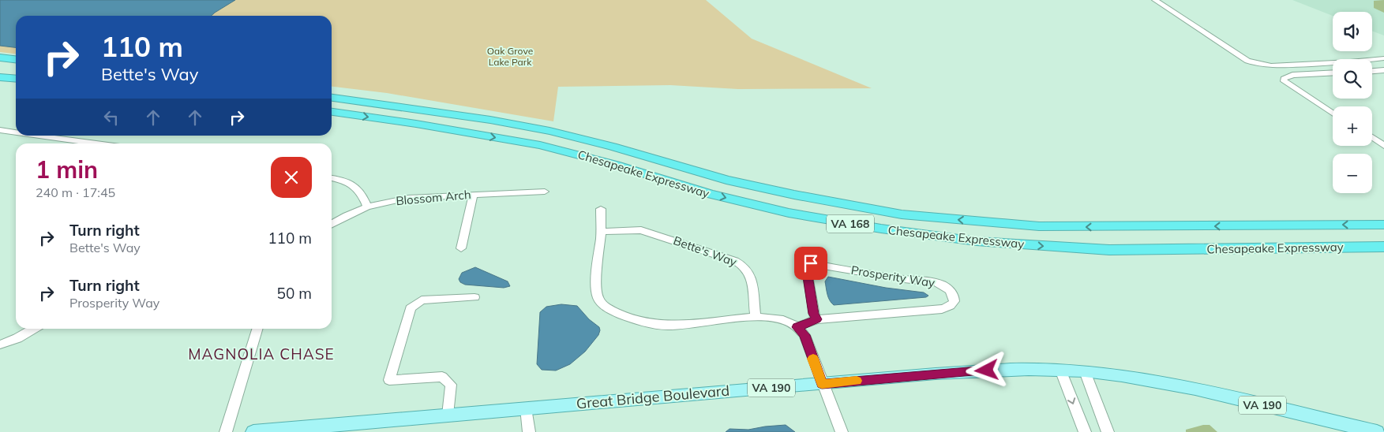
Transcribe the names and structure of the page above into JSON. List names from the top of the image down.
{
  "streets": {
    "highway": ["Chesapeake Expressway", "VA 168"],
    "main road": ["VA 190", "Great Bridge Boulevard"],
    "street": ["Blossom Arch", "Bette's Way", "Prosperity Way"]
  },
  "districts": ["MAGNOLIA CHASE"],
  "parks": ["Oak Grove Lake Park"],
  "page": {
    "map_buttons": ["+", "−"],
    "turn": ["110 m", "Bette's Way"],
    "heading": ["1 min", "240 m · 17:45"],
    "list": [
      {
        "name": "Turn right",
        "note": "Bette's Way",
        "value": "110 m"
      },
      {
        "name": "Turn right",
        "note": "Prosperity Way",
        "value": "50 m"
      }
    ]
  }
}
